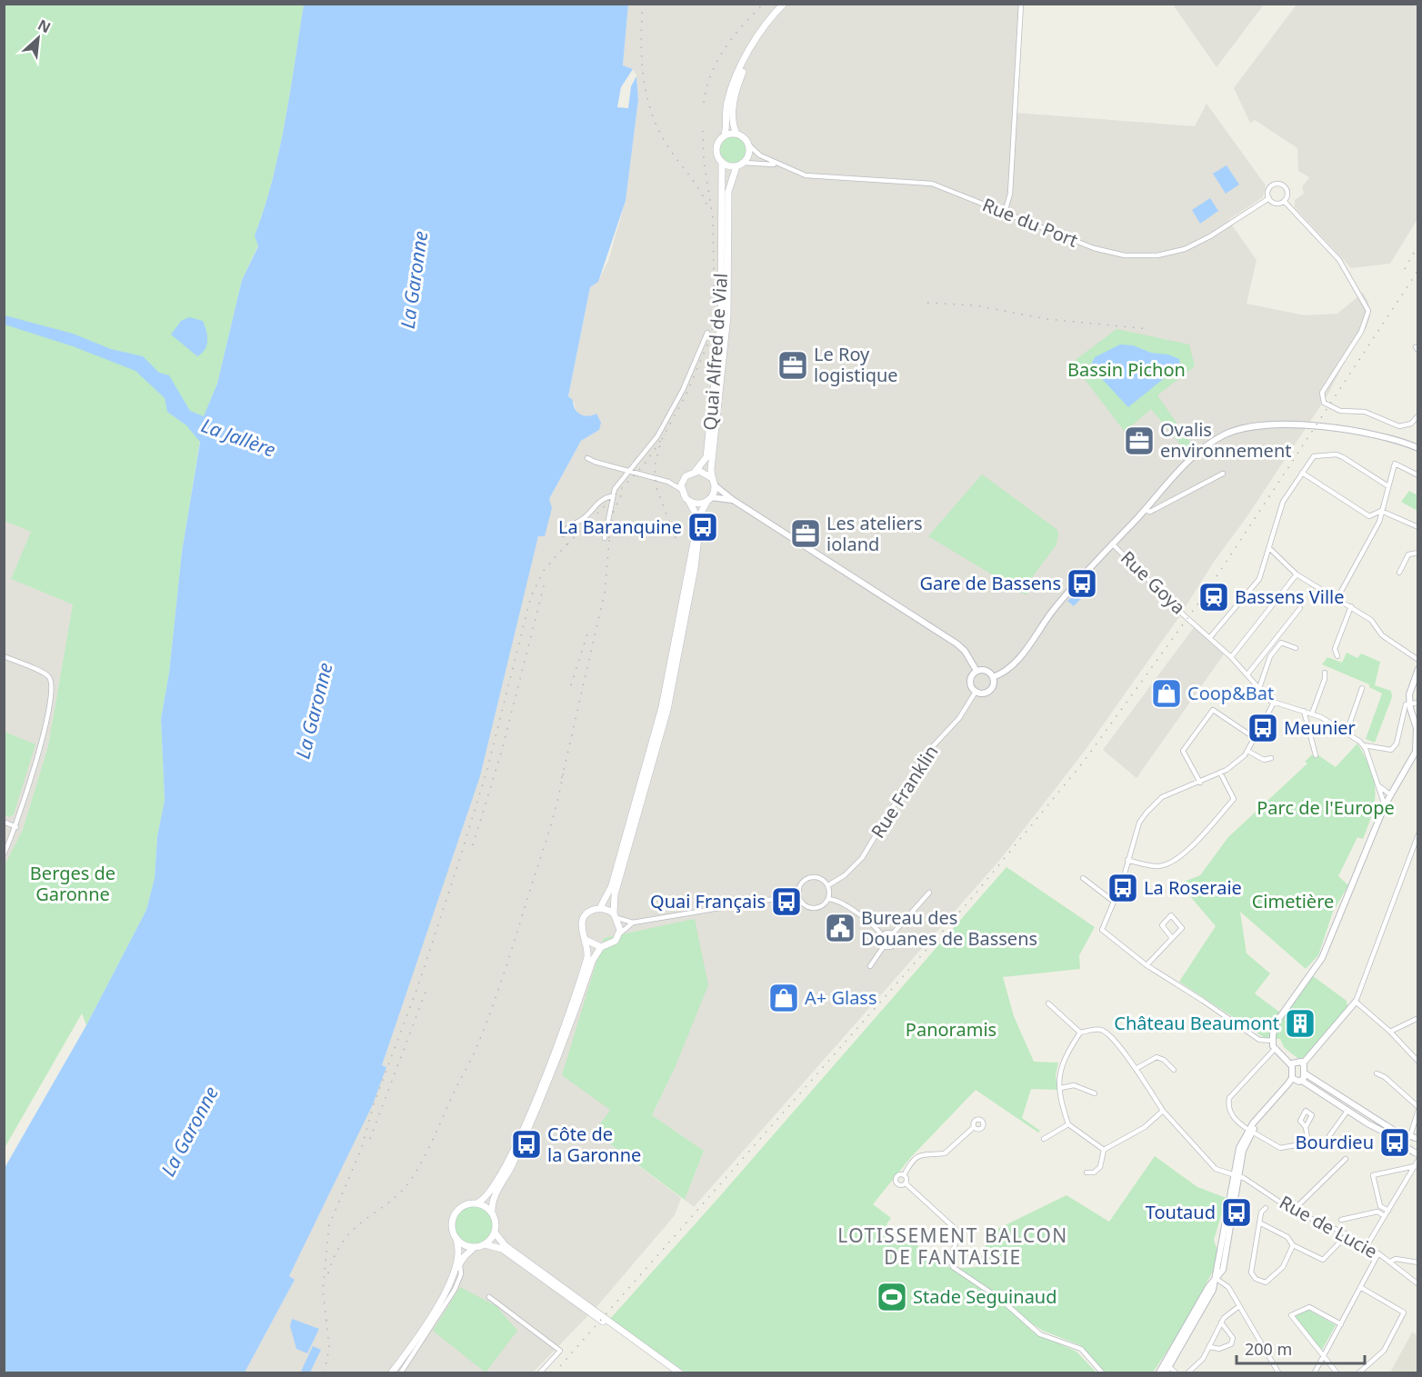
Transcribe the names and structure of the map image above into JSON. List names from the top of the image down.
{
  "streets": {
    "main road": ["Quai Alfred de Vial"],
    "street": [
      "Rue du Port",
      "Rue Goya",
      "Rue Franklin",
      "Rue de Lucie"
    ]
  },
  "crossings": [
    ["Rue du Port", "Quai Alfred de Vial"]
  ],
  "districts": ["LOTISSEMENT BALCON DE FANTAISIE"],
  "water": ["La Garonne", "La Jallère"],
  "parks": [
    "Bassin Pichon",
    "Parc de l'Europe",
    "Berges de Garonne",
    "Cimetière",
    "Panoramis"
  ],
  "places": {
    "office": ["Le Roy logistique", "Ovalis environnement", "Les ateliers ioland"],
    "bus stop": [
      "La Baranquine",
      "Gare de Bassens",
      "Meunier",
      "La Roseraie",
      "Quai Français",
      "Bourdieu",
      "Côte de la Garonne",
      "Toutaud"
    ],
    "station": ["Bassens Ville"],
    "shop": ["Coop&Bat", "A+ Glass"],
    "public building": ["Bureau des Douanes de Bassens"],
    "building": ["Château Beaumont"],
    "sports": ["Stade Seguinaud"]
  },
  "scale_bar": "200 m",
  "north": "top right"
}
